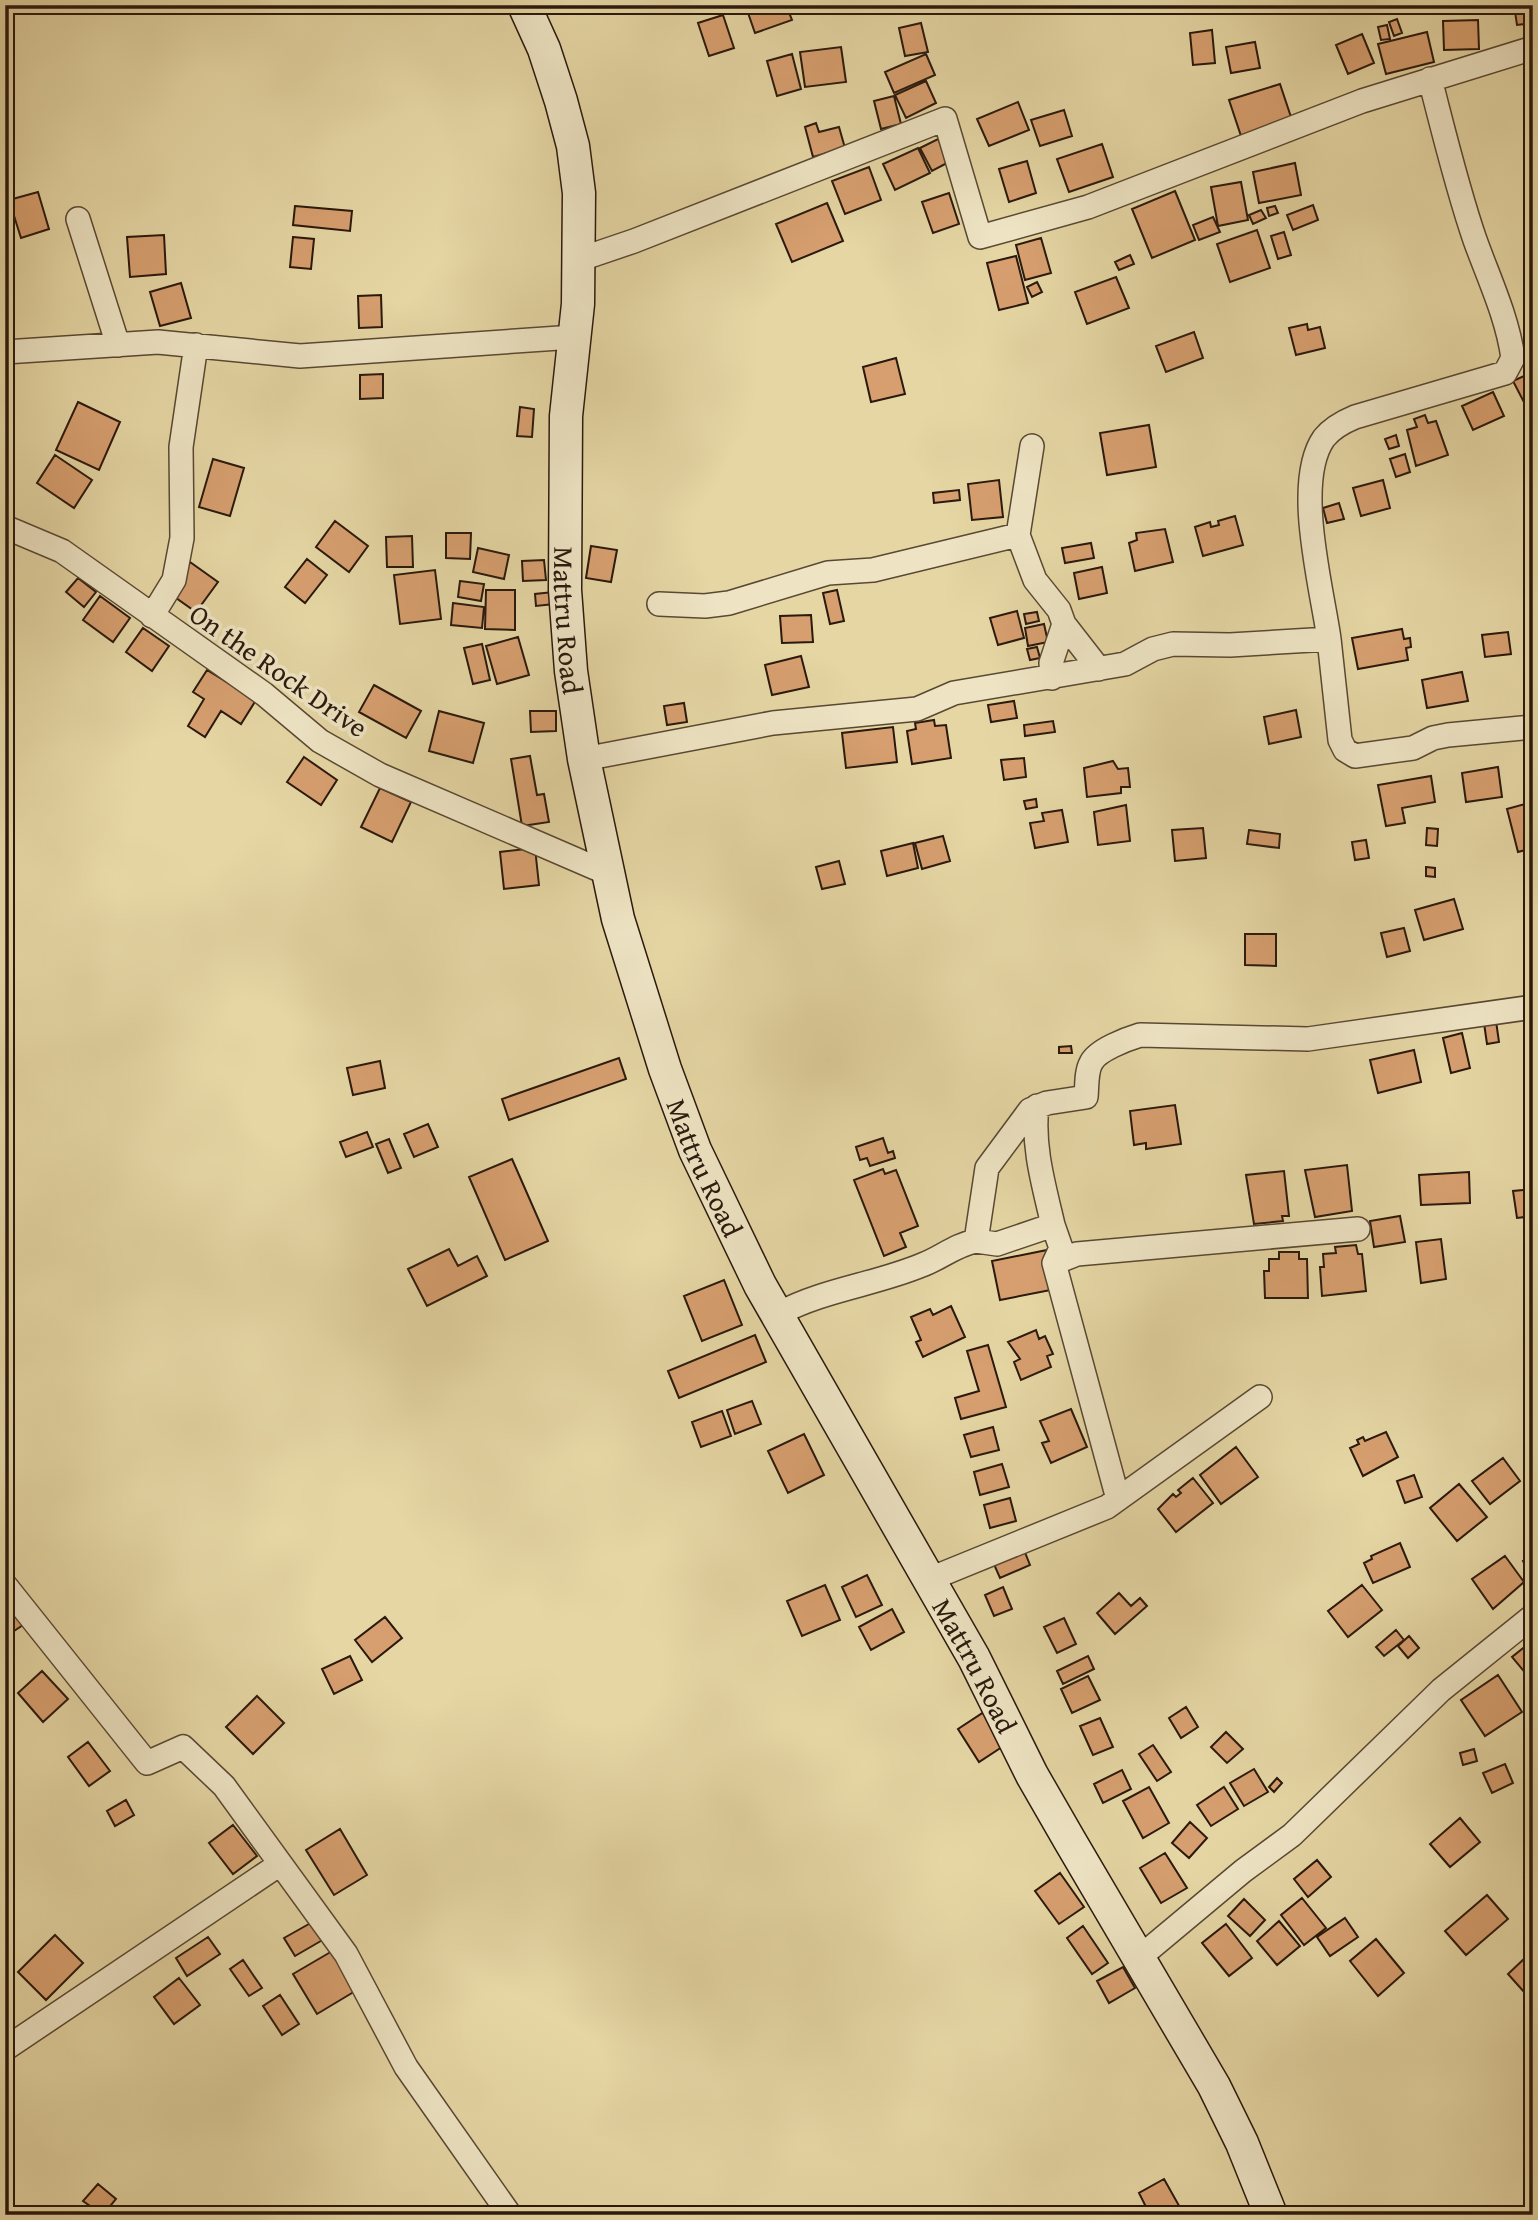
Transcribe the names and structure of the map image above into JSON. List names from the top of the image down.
{
  "streets": {
    "main road": ["Mattru Road"],
    "street": ["On the Rock Drive"]
  },
  "crossings": [
    ["Mattru Road", "On the Rock Drive"]
  ]
}
